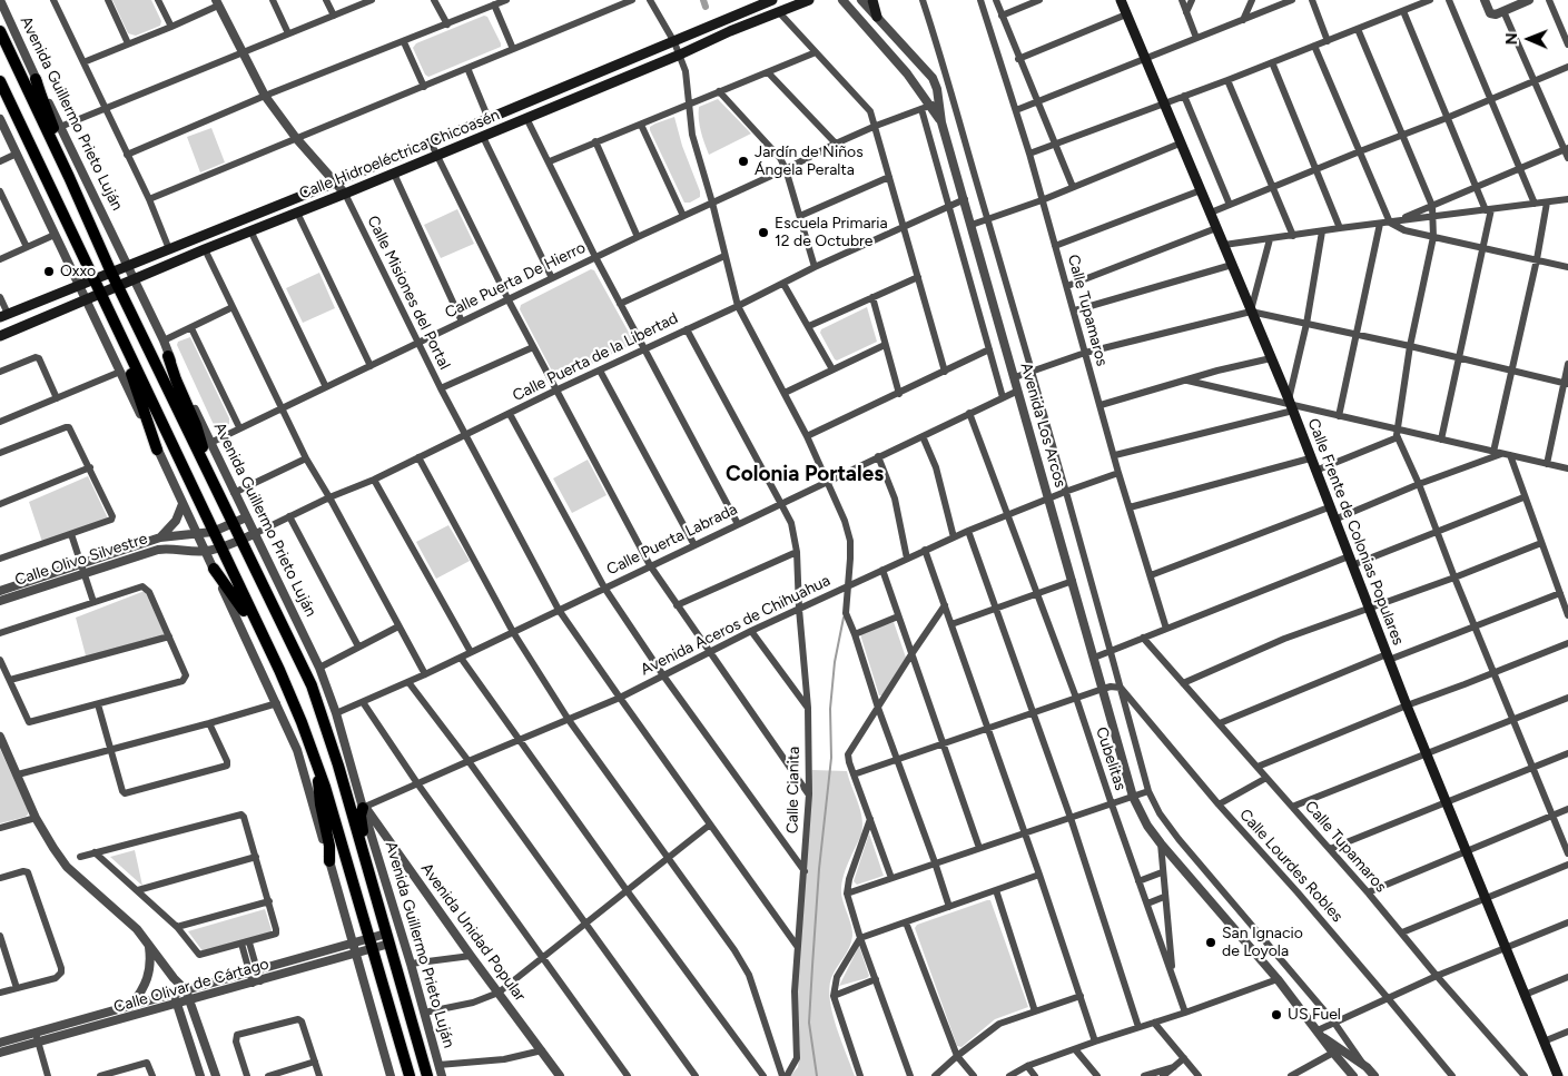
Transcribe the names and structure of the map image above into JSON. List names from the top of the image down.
{
  "streets": {
    "main road": ["Avenida Guillermo Prieto Luján", "Calle Hidroeléctrica Chicoasén", "Calle Frente de Colonias Populares"],
    "street": [
      "Calle Puerta De Hierro",
      "Calle Misiones del Portal",
      "Calle Tupamaros",
      "Calle Puerta de la Libertad",
      "Avenida Los Arcos",
      "Calle Puerta Labrada",
      "Calle Olivo Silvestre",
      "Avenida Aceros de Chihuahua",
      "Cubelitas",
      "Calle Cianita",
      "Calle Lourdes Robles",
      "Avenida Unidad Popular",
      "Calle Olivar de Cártago"
    ]
  },
  "crossings": [
    ["Avenida Guillermo Prieto Luján", "Calle Hidroeléctrica Chicoasén"],
    ["Avenida Guillermo Prieto Luján", "Calle Puerta De Hierro"],
    ["Avenida Guillermo Prieto Luján", "Calle Puerta de la Libertad"],
    ["Avenida Guillermo Prieto Luján", "Calle Puerta Labrada"],
    ["Avenida Guillermo Prieto Luján", "Calle Olivo Silvestre"],
    ["Avenida Guillermo Prieto Luján", "Avenida Aceros de Chihuahua"],
    ["Avenida Guillermo Prieto Luján", "Avenida Unidad Popular"],
    ["Avenida Guillermo Prieto Luján", "Calle Olivar de Cártago"],
    ["Calle Hidroeléctrica Chicoasén", "Calle Misiones del Portal"],
    ["Calle Puerta De Hierro", "Calle Misiones del Portal"],
    ["Calle Puerta De Hierro", "Avenida Los Arcos"],
    ["Calle Misiones del Portal", "Calle Puerta de la Libertad"],
    ["Calle Misiones del Portal", "Calle Puerta Labrada"],
    ["Calle Misiones del Portal", "Avenida Aceros de Chihuahua"],
    ["Calle Misiones del Portal", "Calle Cianita"],
    ["Calle Tupamaros", "Avenida Aceros de Chihuahua"],
    ["Calle Puerta de la Libertad", "Avenida Los Arcos"],
    ["Calle Puerta de la Libertad", "Calle Cianita"],
    ["Avenida Los Arcos", "Calle Puerta Labrada"],
    ["Avenida Los Arcos", "Avenida Aceros de Chihuahua"],
    ["Calle Puerta Labrada", "Cubelitas"],
    ["Calle Puerta Labrada", "Calle Cianita"],
    ["Avenida Aceros de Chihuahua", "Cubelitas"],
    ["Avenida Aceros de Chihuahua", "Calle Cianita"],
    ["Avenida Aceros de Chihuahua", "Avenida Unidad Popular"]
  ],
  "districts": ["Colonia Portales"],
  "places": [
    "Jardín de Niños Ángela Peralta",
    "Escuela Primaria 12 de Octubre",
    "Oxxo",
    "San Ignacio de Loyola",
    "US Fuel"
  ],
  "north": "left"
}
